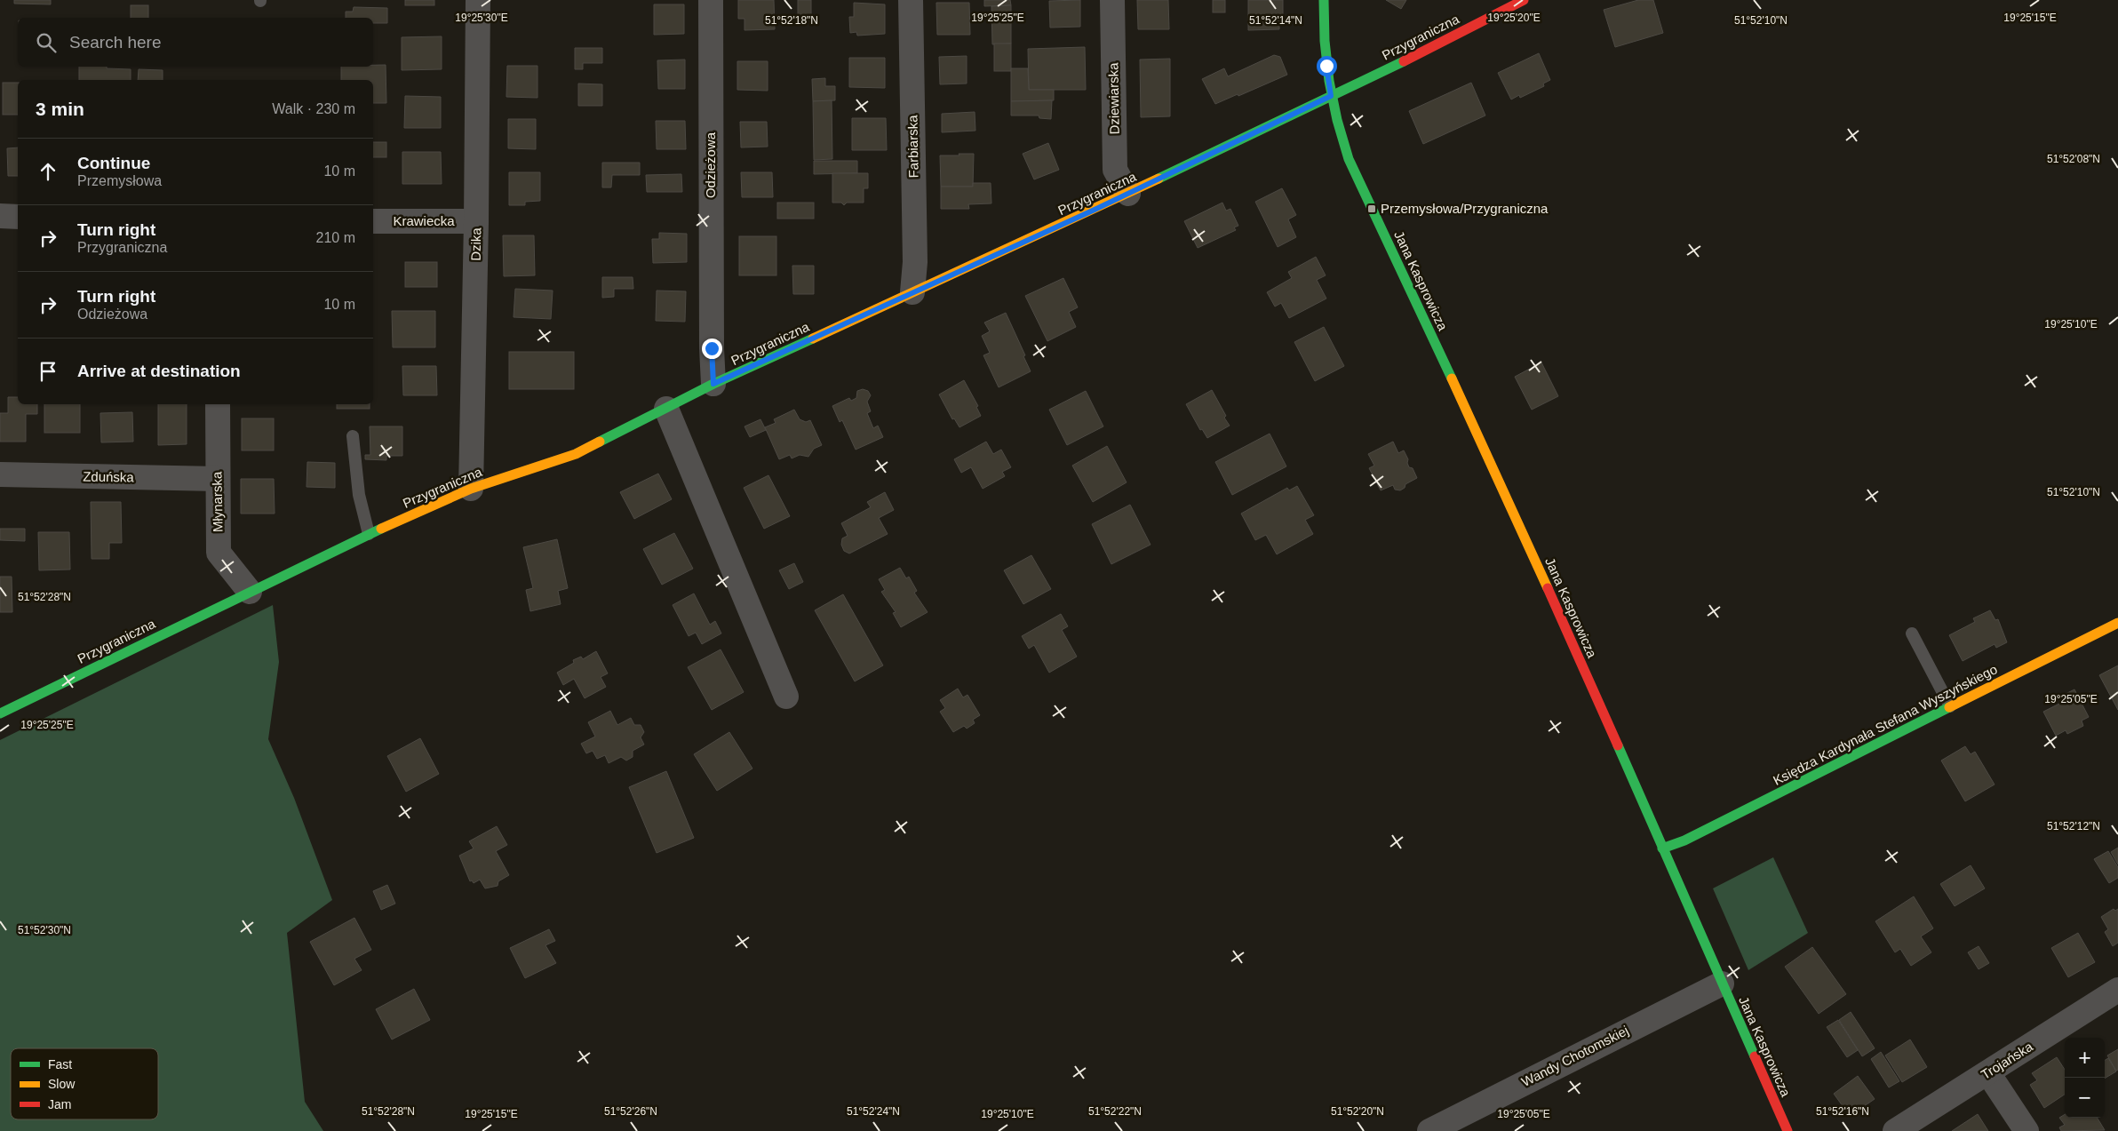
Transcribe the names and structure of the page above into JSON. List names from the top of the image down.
{
  "streets": {
    "street": [
      "Przygraniczna",
      "Dziewiarska",
      "Farbiarska",
      "Odzieżowa",
      "Krawiecka",
      "Dzika",
      "Jana Kasprowicza",
      "Zduńska",
      "Młynarska",
      "Księdza Kardynała Stefana Wyszyńskiego",
      "Wandy Chotomskiej",
      "Trojańska"
    ]
  },
  "crossings": [
    ["Przygraniczna", "Dziewiarska"],
    ["Przygraniczna", "Farbiarska"],
    ["Przygraniczna", "Odzieżowa"],
    ["Przygraniczna", "Dzika"],
    ["Przygraniczna", "Jana Kasprowicza"],
    ["Przygraniczna", "Młynarska"],
    ["Krawiecka", "Dzika"],
    ["Jana Kasprowicza", "Księdza Kardynała Stefana Wyszyńskiego"],
    ["Jana Kasprowicza", "Wandy Chotomskiej"],
    ["Zduńska", "Młynarska"]
  ],
  "places": {
    "transit": ["Przemysłowa/Przygraniczna"]
  },
  "legend": ["Fast", "Slow", "Jam"],
  "page": {
    "search": "Search here",
    "heading": ["3 min", "Walk · 230 m"],
    "list": [
      ["Continue", "Przemysłowa", "10 m"],
      ["Turn right", "Przygraniczna", "210 m"],
      ["Turn right", "Odzieżowa", "10 m"],
      "Arrive at destination"
    ],
    "map_buttons": ["+", "−"]
  },
  "coordinates": [
    "19°25'30\"E",
    "19°25'25\"E",
    "19°25'20\"E",
    "19°25'15\"E",
    "51°52'18\"N",
    "51°52'14\"N",
    "51°52'10\"N",
    "51°52'08\"N",
    "19°25'10\"E",
    "51°52'28\"N",
    "19°25'05\"E",
    "51°52'12\"N",
    "51°52'30\"N",
    "51°52'26\"N",
    "51°52'24\"N",
    "51°52'22\"N",
    "51°52'20\"N",
    "51°52'16\"N"
  ]
}
